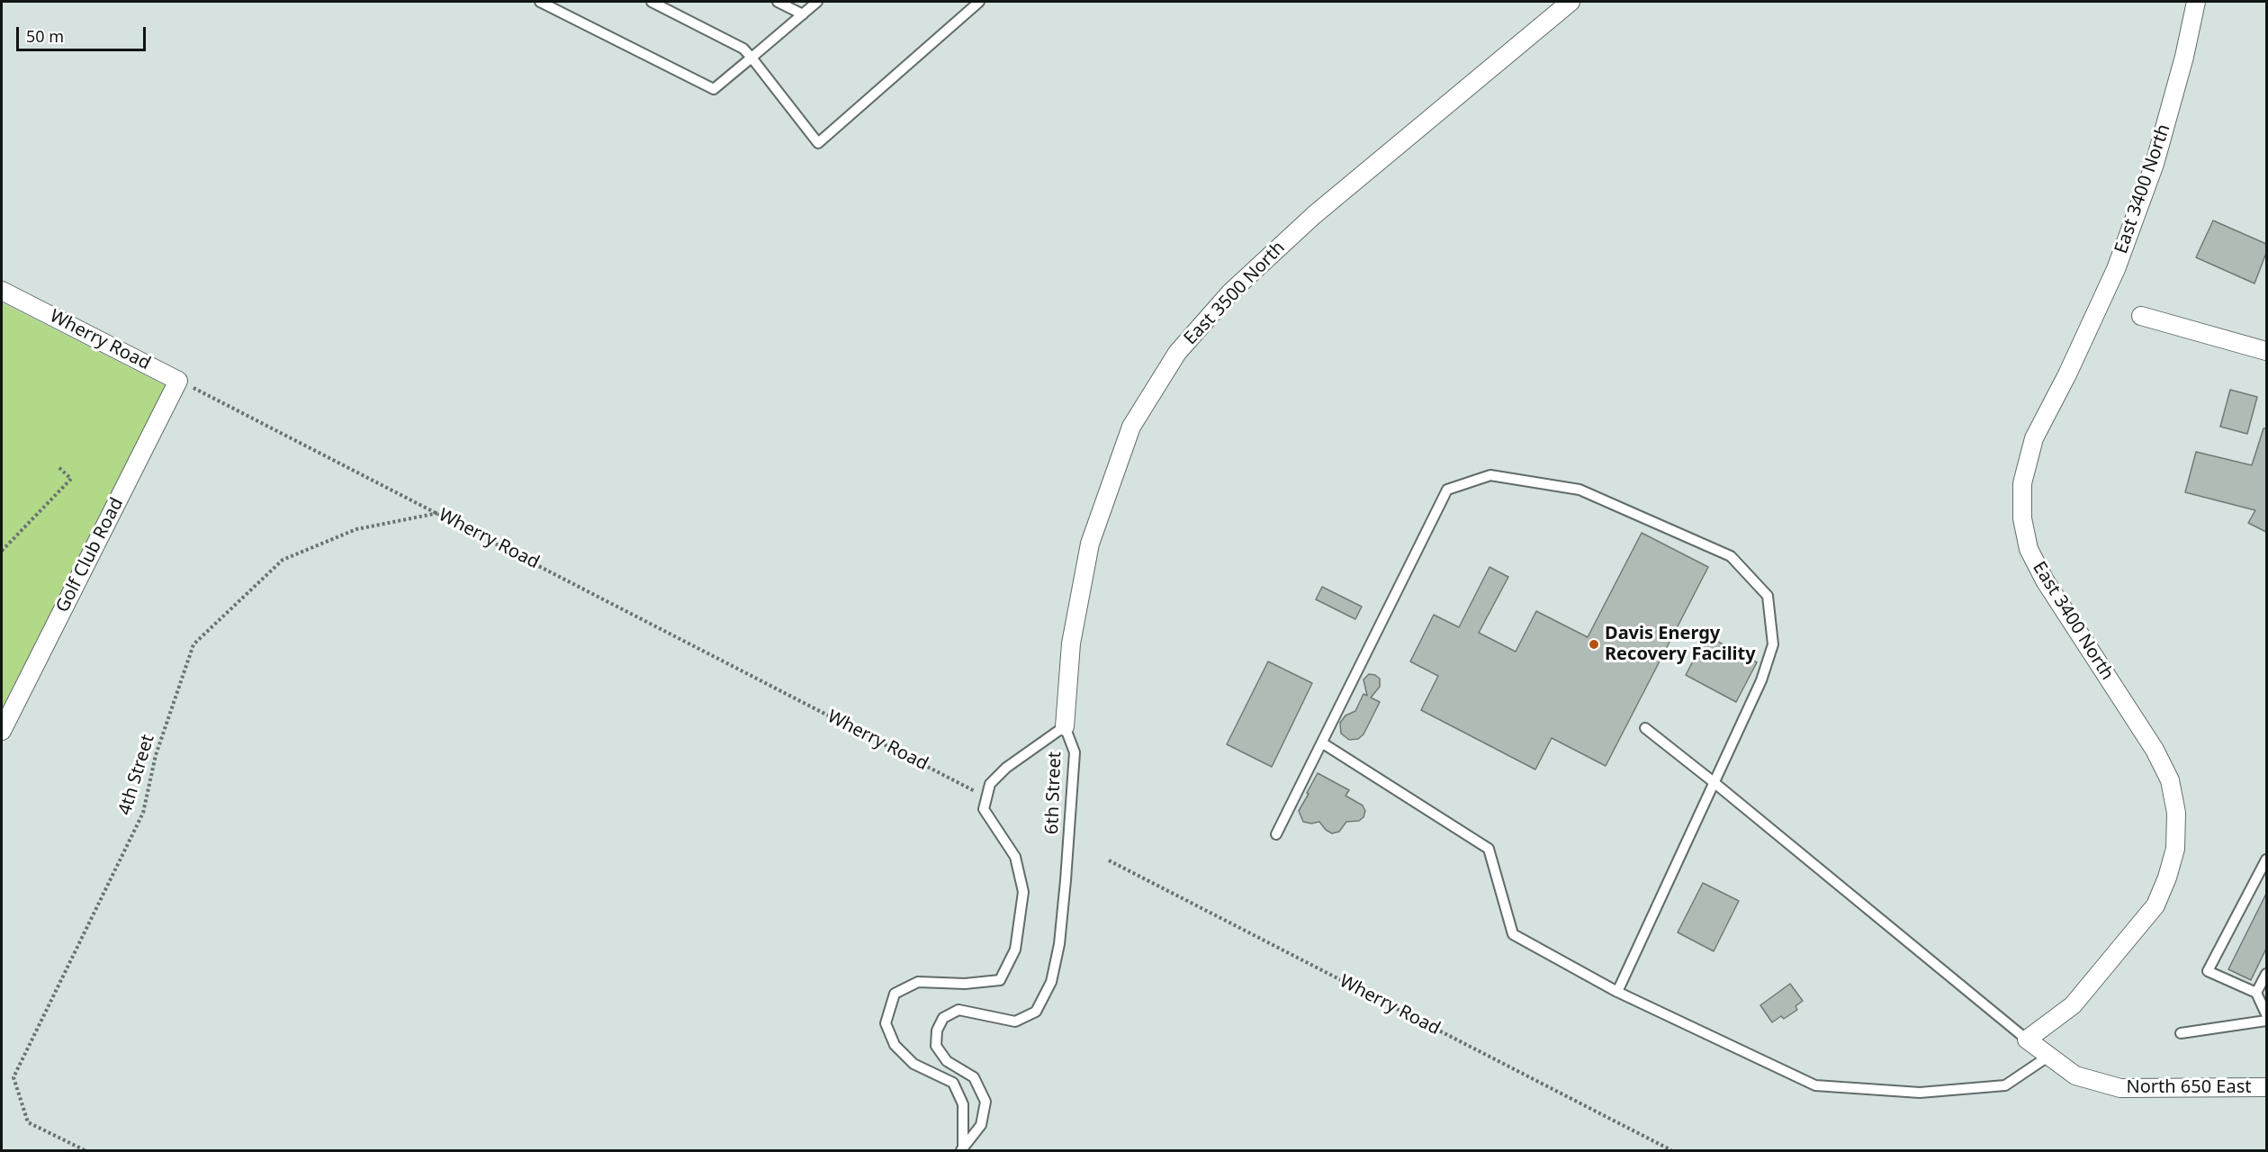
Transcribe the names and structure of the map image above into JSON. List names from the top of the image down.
{
  "streets": {
    "street": [
      "East 3400 North",
      "East 3500 North",
      "Wherry Road",
      "Golf Club Road",
      "North 650 East"
    ],
    "lane": ["6th Street"],
    "path": ["4th Street"]
  },
  "crossings": [
    ["East 3400 North", "North 650 East"],
    ["East 3500 North", "6th Street"],
    ["Wherry Road", "Golf Club Road"],
    ["Wherry Road", "4th Street"]
  ],
  "places": ["Davis Energy Recovery Facility"],
  "scale_bar": "50 m"
}
